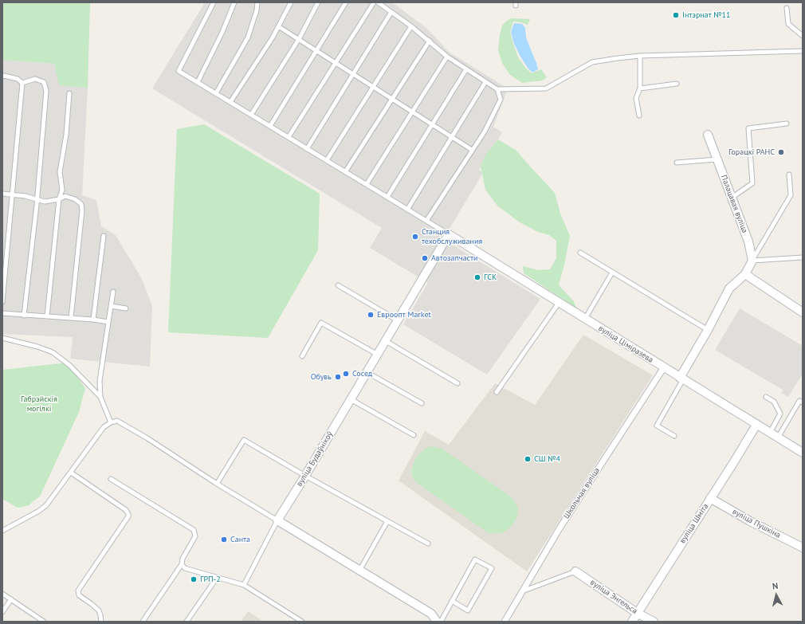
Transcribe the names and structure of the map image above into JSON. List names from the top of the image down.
{
  "streets": {
    "street": [
      "Палацавая вуліца",
      "вуліца Ціміразева",
      "вуліца Будаўнікоў",
      "Школьная вуліца",
      "вуліца Шміта",
      "вуліца Пушкіна",
      "вуліца Энгельса"
    ]
  },
  "crossings": [
    ["вуліца Ціміразева", "вуліца Будаўнікоў"],
    ["вуліца Ціміразева", "Школьная вуліца"],
    ["вуліца Ціміразева", "вуліца Шміта"],
    ["вуліца Шміта", "вуліца Пушкіна"],
    ["вуліца Шміта", "вуліца Энгельса"]
  ],
  "parks": ["Габрэйскія могілкі"],
  "places": [
    "Інтэрнат №11",
    "Горацкі РАНС",
    "Станция техобслуживания",
    "Автозапчасти",
    "ГСК",
    "Евроопт Market",
    "Сосед",
    "Обувь",
    "СШ №4",
    "Санта",
    "ГРП-2"
  ],
  "north": "top"
}
